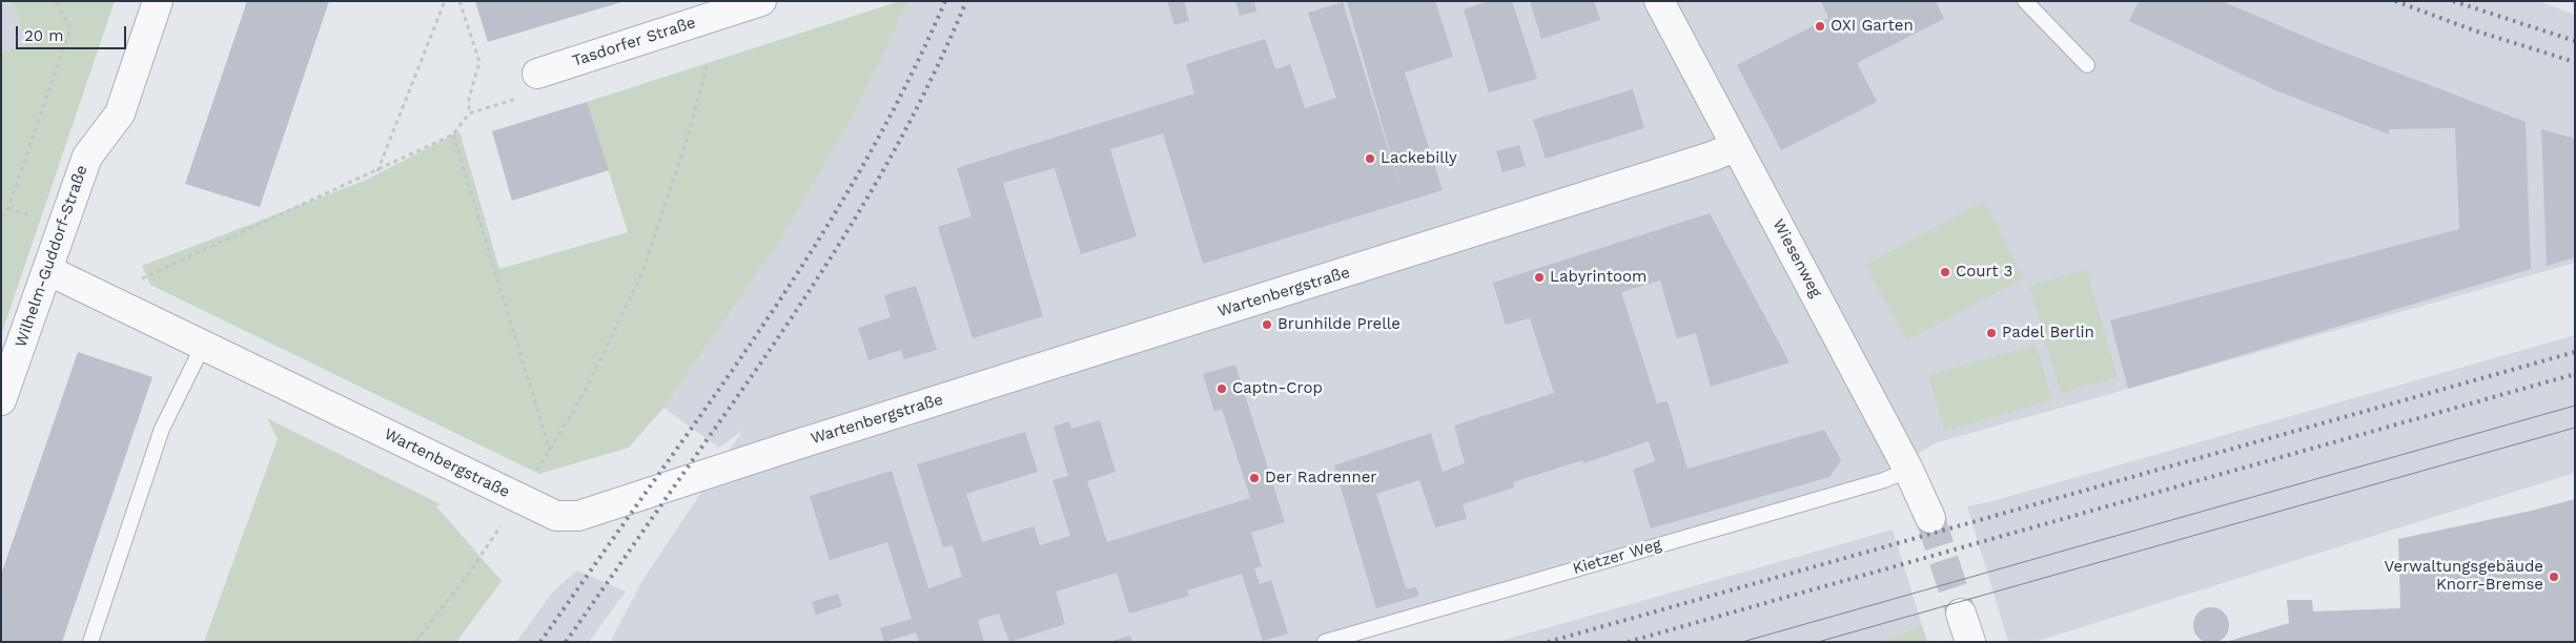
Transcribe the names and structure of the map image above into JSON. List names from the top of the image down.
{
  "streets": {
    "street": [
      "Tasdorfer Straße",
      "Wilhelm-Guddorf-Straße",
      "Wiesenweg",
      "Wartenbergstraße"
    ],
    "lane": ["Kietzer Weg"]
  },
  "crossings": [
    ["Wilhelm-Guddorf-Straße", "Wartenbergstraße"],
    ["Wiesenweg", "Wartenbergstraße"],
    ["Wiesenweg", "Kietzer Weg"]
  ],
  "places": [
    "OXI Garten",
    "Lackebilly",
    "Court 3",
    "Labyrintoom",
    "Brunhilde Prelle",
    "Padel Berlin",
    "Captn-Crop",
    "Der Radrenner",
    "Verwaltungsgebäude Knorr-Bremse"
  ],
  "scale_bar": "20 m"
}
